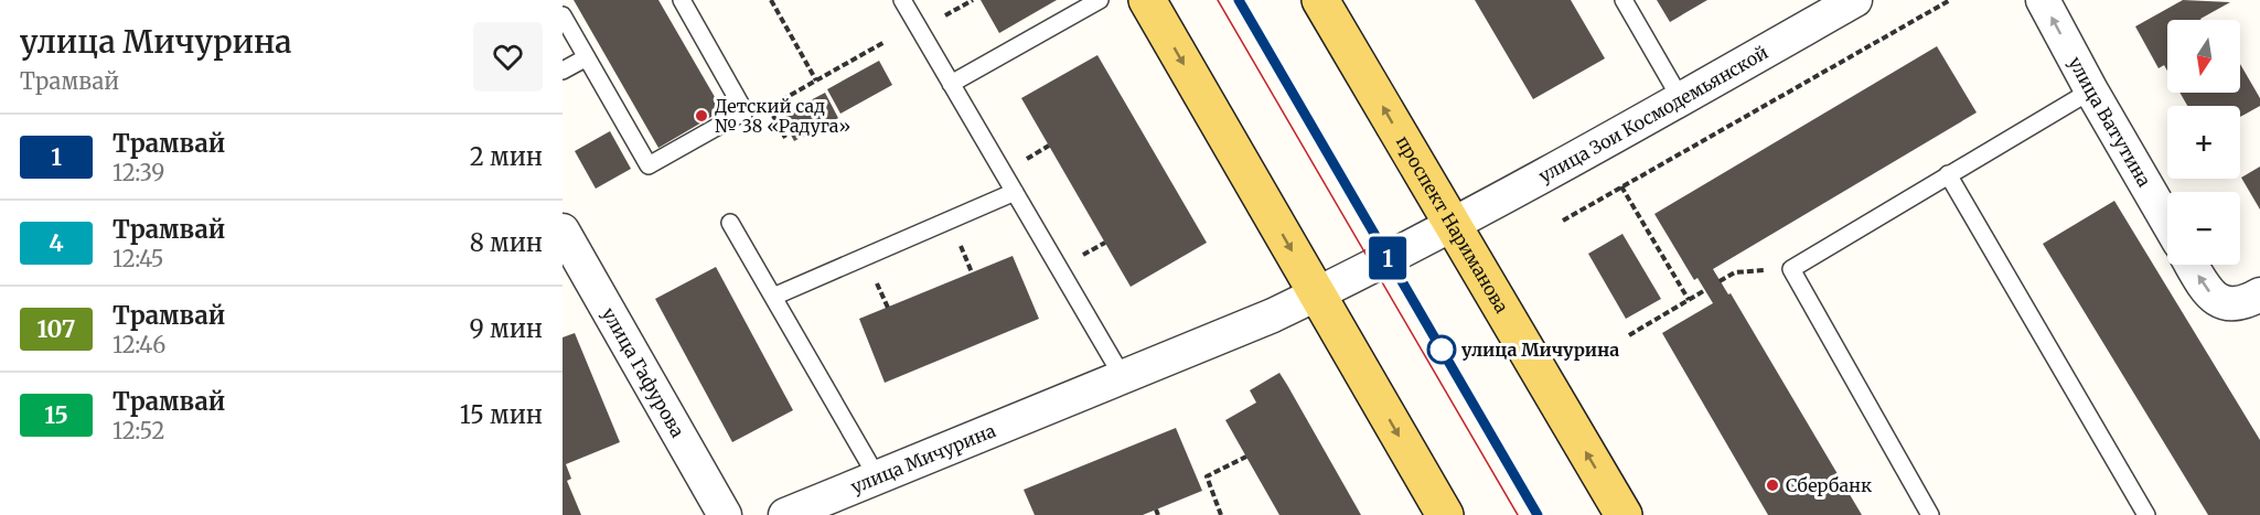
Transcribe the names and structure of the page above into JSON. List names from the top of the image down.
{
  "streets": {
    "main road": ["проспект Нариманова"],
    "street": [
      "улица Зои Космодемьянской",
      "улица Ватутина",
      "улица Гафурова",
      "улица Мичурина"
    ]
  },
  "crossings": [
    ["улица Зои Космодемьянской", "проспект Нариманова"],
    ["улица Зои Космодемьянской", "улица Мичурина"]
  ],
  "one_way": ["улица Ватутина"],
  "places": ["Детский сад № 38 «Радуга»", "улица Мичурина", "Сбербанк"],
  "lines": ["tram line 1"],
  "north": "bottom",
  "page": {
    "heading": ["улица Мичурина", "Трамвай"],
    "on_map": "1",
    "map_buttons": ["+", "−"],
    "list": [
      {
        "mark": "1",
        "name": "Трамвай",
        "note": "12:39",
        "value": "2 мин"
      },
      {
        "mark": "4",
        "name": "Трамвай",
        "note": "12:45",
        "value": "8 мин"
      },
      {
        "mark": "107",
        "name": "Трамвай",
        "note": "12:46",
        "value": "9 мин"
      },
      {
        "mark": "15",
        "name": "Трамвай",
        "note": "12:52",
        "value": "15 мин"
      }
    ]
  }
}
